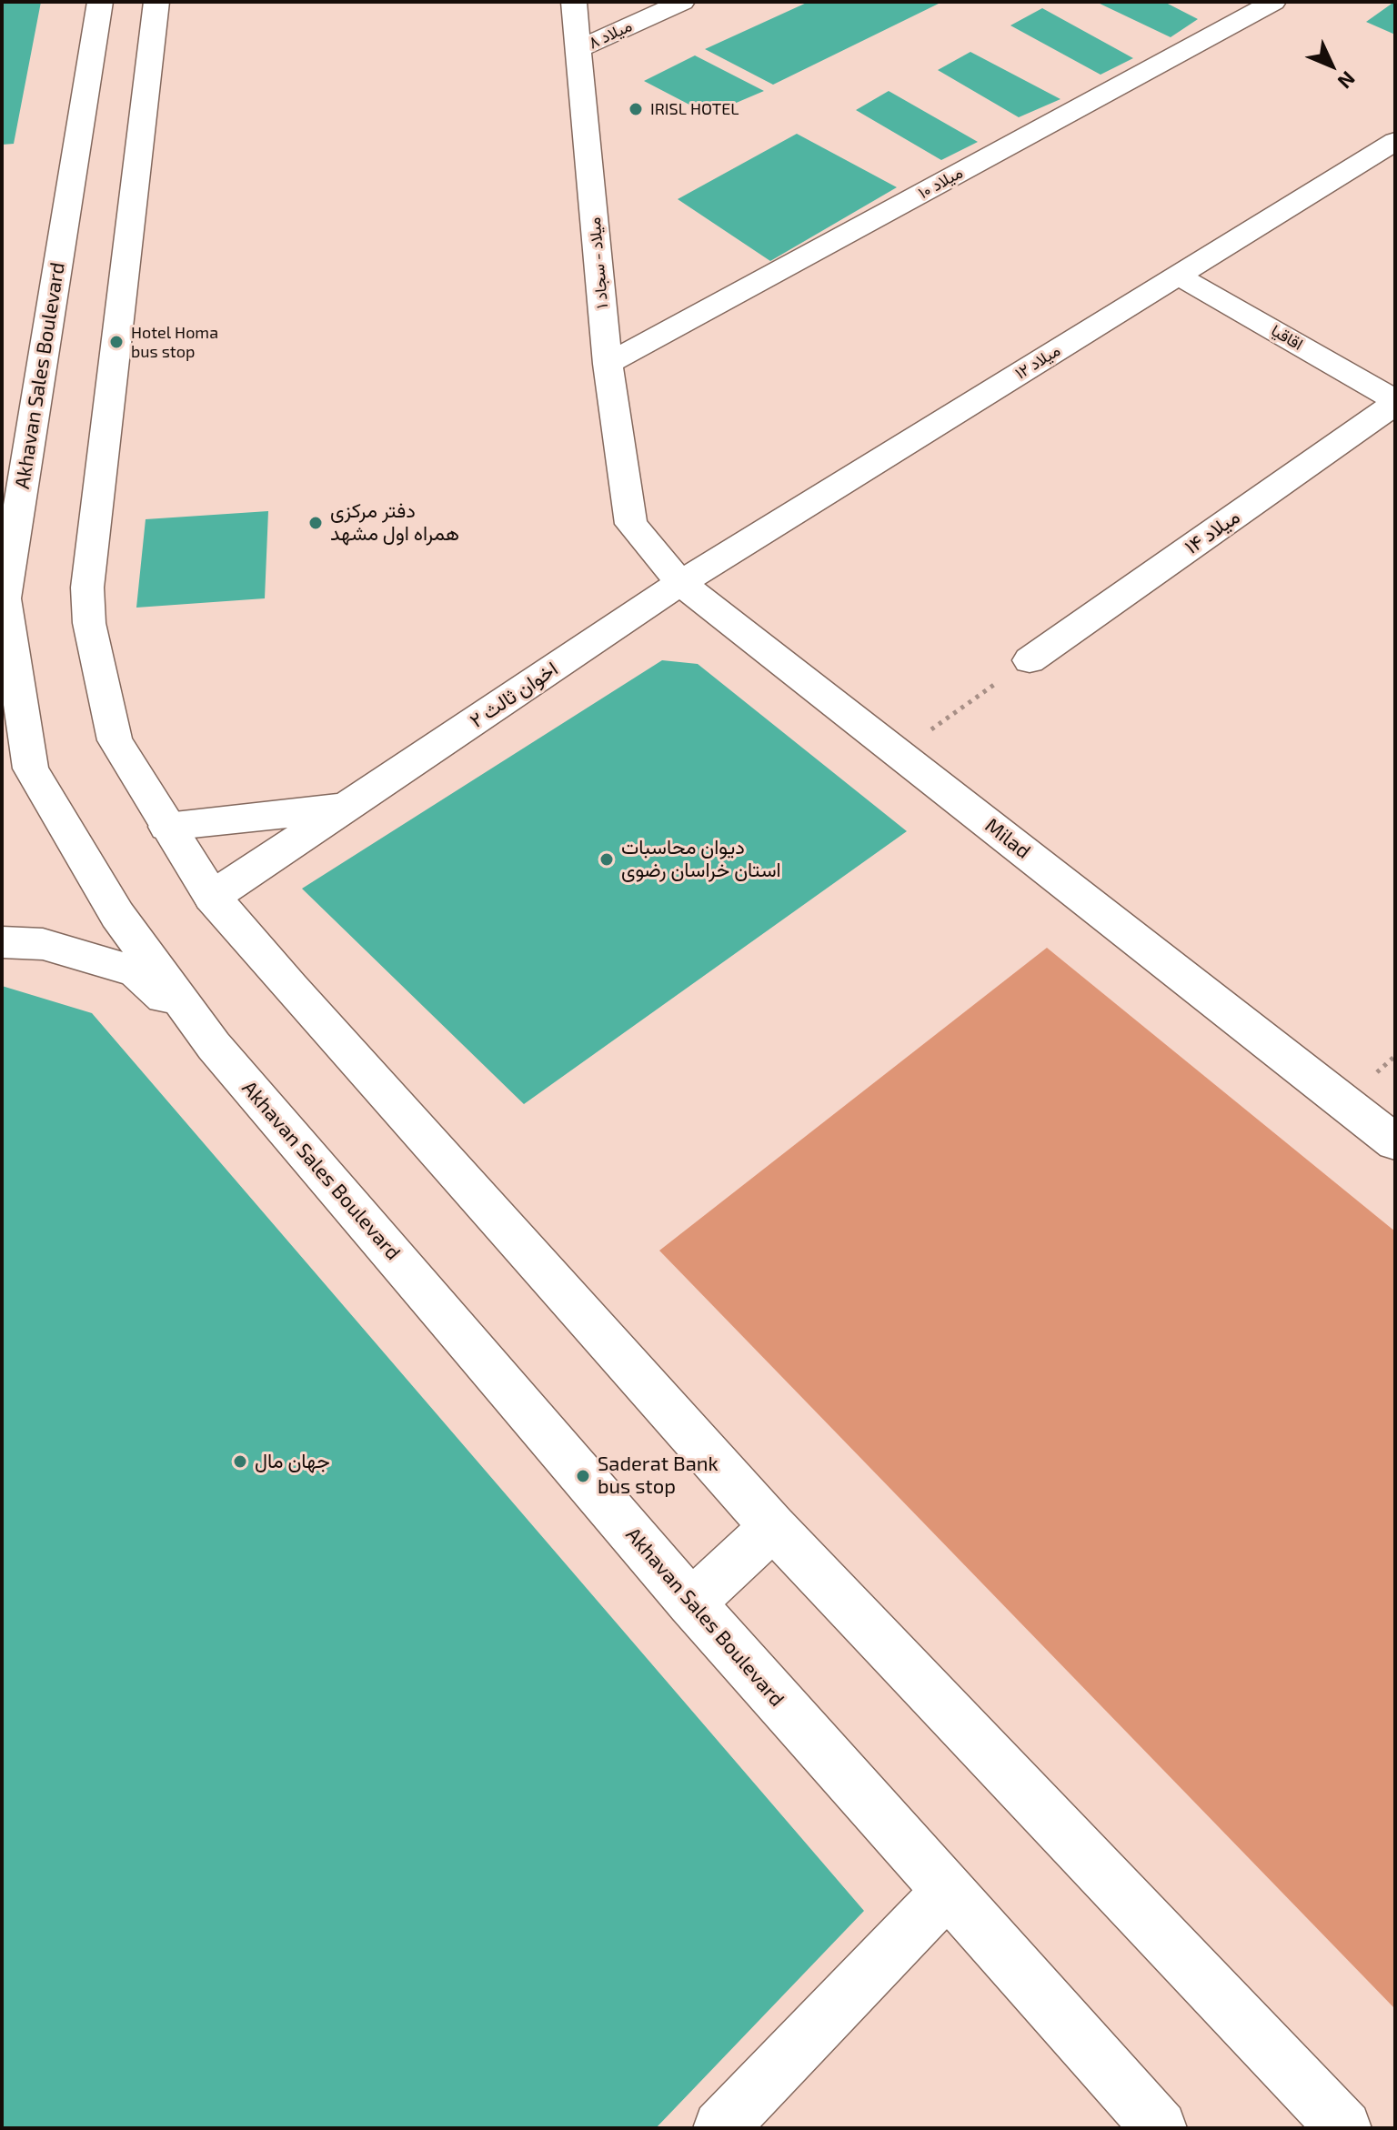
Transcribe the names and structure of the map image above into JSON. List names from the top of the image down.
{
  "streets": {
    "street": [
      "میلاد ۸",
      "میلاد ۱۰",
      "میلاد - سجاد ۱",
      "اقاقیا",
      "میلاد ۱۲",
      "Akhavan Sales Boulevard",
      "میلاد ۱۴",
      "اخوان ثالث ۲",
      "Milad"
    ]
  },
  "crossings": [
    ["میلاد ۸", "میلاد - سجاد ۱"],
    ["میلاد ۱۰", "میلاد - سجاد ۱"],
    ["میلاد - سجاد ۱", "Milad"],
    ["اقاقیا", "میلاد ۱۲"],
    ["اقاقیا", "میلاد ۱۴"],
    ["میلاد ۱۲", "اخوان ثالث ۲"],
    ["میلاد ۱۲", "Milad"],
    ["اخوان ثالث ۲", "Milad"]
  ],
  "places": [
    "IRISL HOTEL",
    "Hotel Homa bus stop",
    "دفتر مرکزی همراه اول مشهد",
    "دیوان محاسبات استان خراسان رضوی",
    "جهان مال",
    "Saderat Bank bus stop"
  ],
  "north": "bottom right"
}
